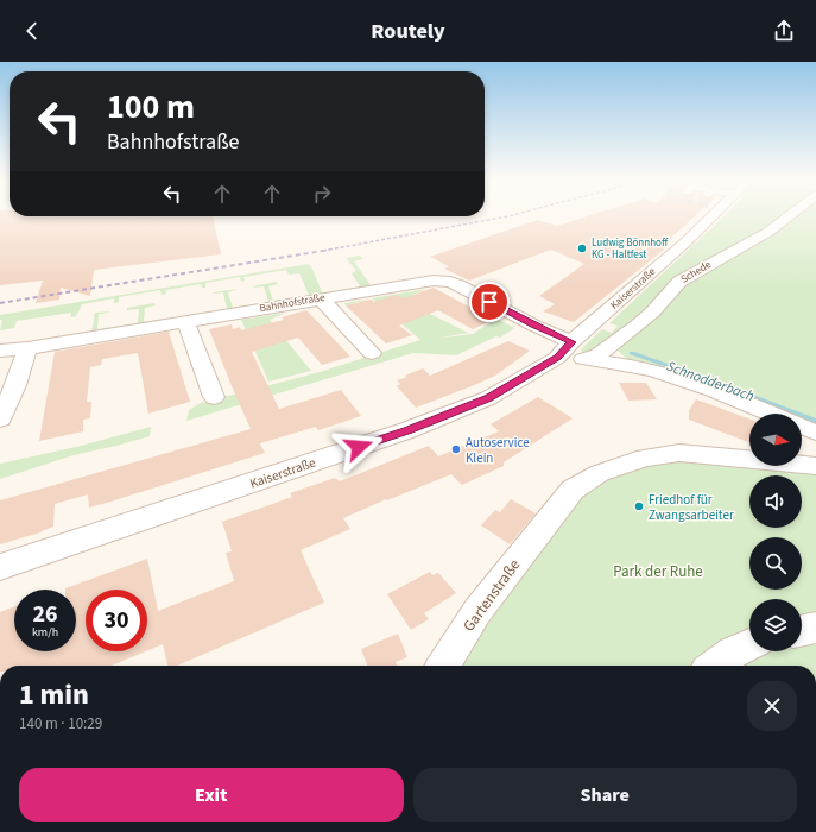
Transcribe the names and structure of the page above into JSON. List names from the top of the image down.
{
  "streets": {
    "street": [
      "Schede",
      "Kaiserstraße",
      "Bahnhofstraße",
      "Gartenstraße"
    ]
  },
  "crossings": [
    ["Schede", "Kaiserstraße"],
    ["Schede", "Bahnhofstraße"],
    ["Kaiserstraße", "Bahnhofstraße"]
  ],
  "water": ["Schnodderbach"],
  "parks": ["Park der Ruhe"],
  "places": ["Ludwig Bönnhoff KG - Haltfest", "Autoservice Klein", "Friedhof für Zwangsarbeiter"],
  "north": "right",
  "page": {
    "header": "Routely",
    "turn": ["100 m", "Bahnhofstraße"],
    "speed": "26 km/h",
    "limit": "30",
    "heading": ["1 min", "140 m · 10:29"],
    "buttons": ["Exit", "Share"]
  }
}
